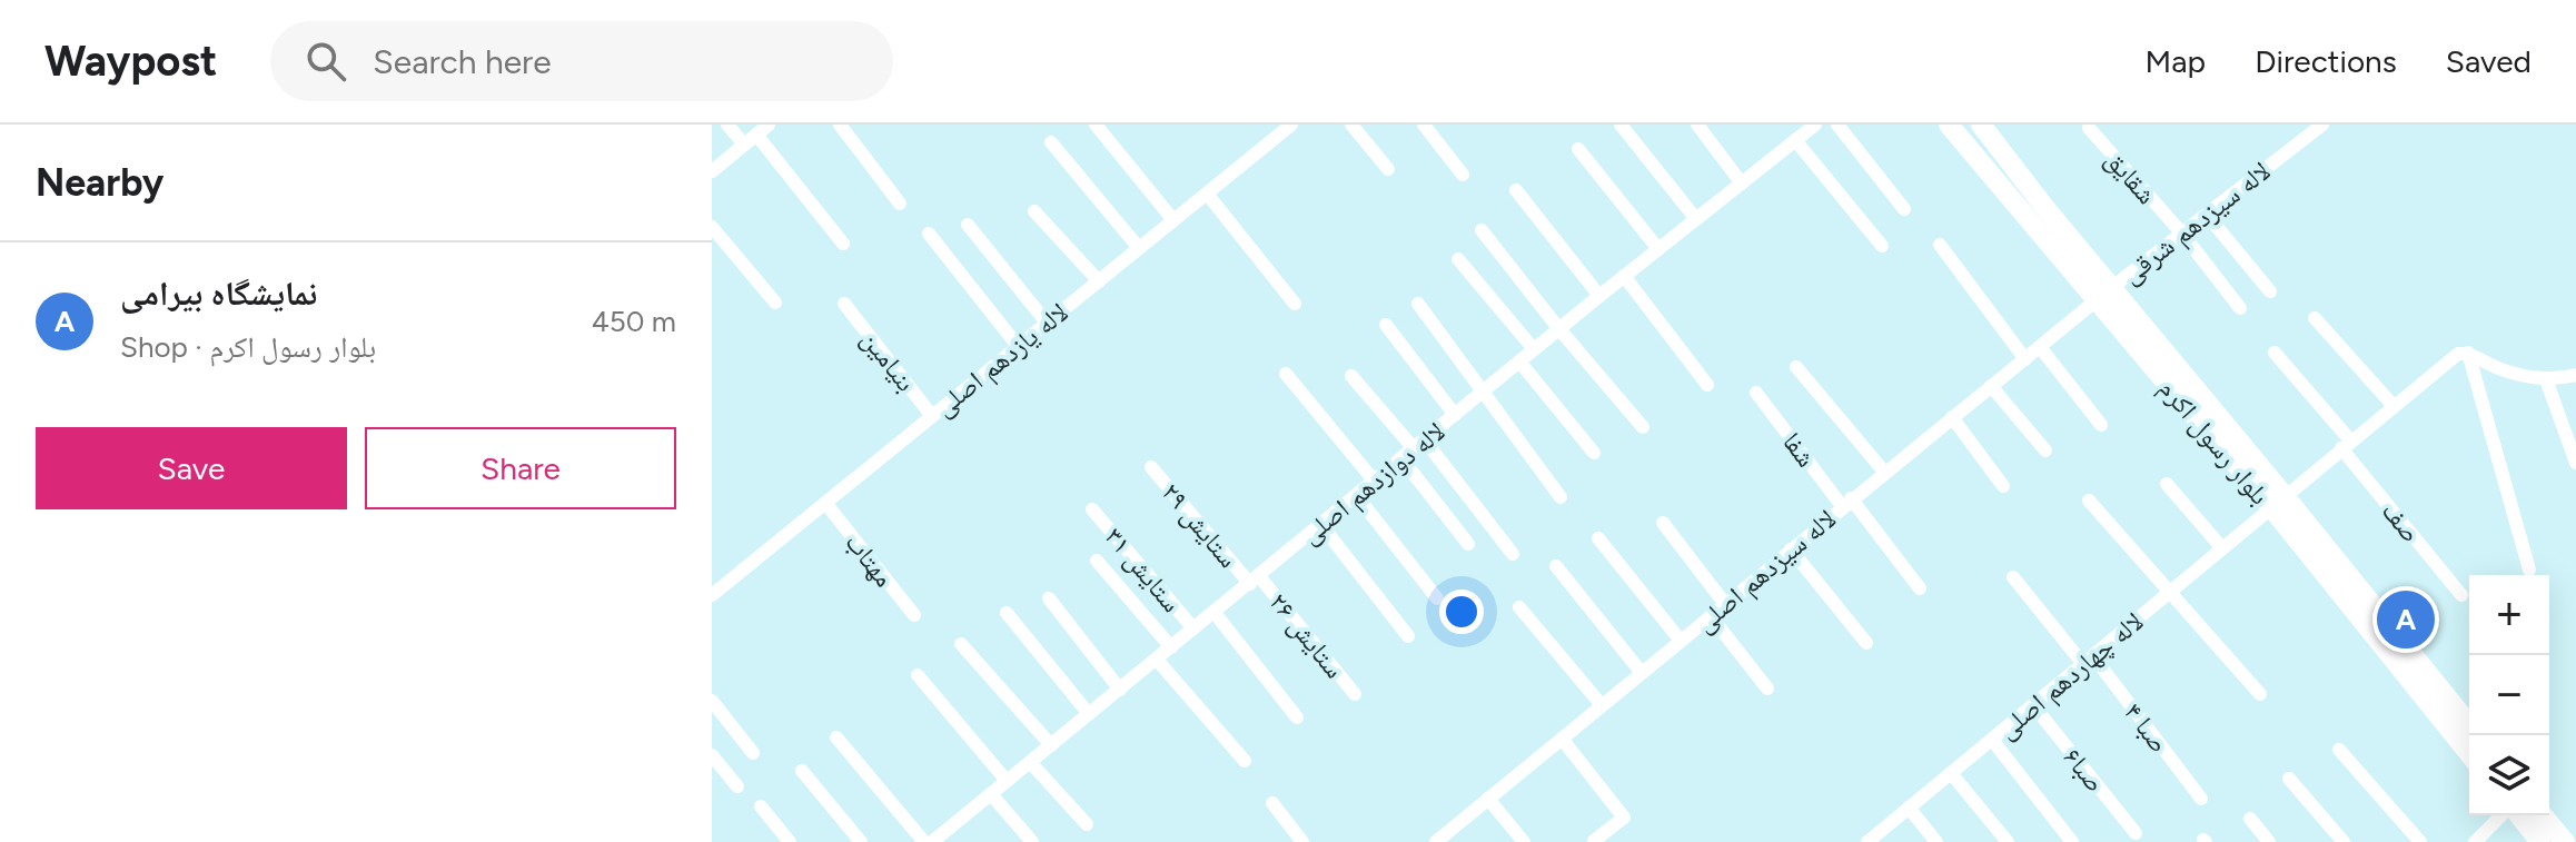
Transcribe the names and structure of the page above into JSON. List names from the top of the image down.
{
  "streets": {
    "main road": ["بلوار رسول اکرم"],
    "street": [
      "شقایق",
      "لاله سیزدهم شرقی",
      "لاله یازدهم اصلی",
      "بنیامین",
      "شفا",
      "لاله دوازدهم اصلی",
      "صف",
      "ستایش ۲۹",
      "مهتاب",
      "ستایش ۳۱",
      "لاله سیزدهم اصلی",
      "ستایش ۲۶",
      "لاله چهاردهم اصلی",
      "صبا ۴",
      "صبا۶"
    ]
  },
  "crossings": [
    ["شقایق", "لاله سیزدهم شرقی"],
    ["لاله سیزدهم شرقی", "بلوار رسول اکرم"],
    ["لاله سیزدهم شرقی", "لاله سیزدهم اصلی"],
    ["لاله یازدهم اصلی", "بنیامین"],
    ["لاله یازدهم اصلی", "مهتاب"],
    ["بلوار رسول اکرم", "لاله سیزدهم اصلی"],
    ["بلوار رسول اکرم", "لاله چهاردهم اصلی"],
    ["شفا", "لاله سیزدهم اصلی"],
    ["لاله دوازدهم اصلی", "ستایش ۲۹"],
    ["لاله دوازدهم اصلی", "ستایش ۳۱"],
    ["لاله دوازدهم اصلی", "ستایش ۲۶"],
    ["صف", "لاله چهاردهم اصلی"],
    ["ستایش ۲۹", "ستایش ۲۶"],
    ["لاله چهاردهم اصلی", "صبا ۴"],
    ["لاله چهاردهم اصلی", "صبا۶"]
  ],
  "page": {
    "header": "Waypost",
    "search": "Search here",
    "nav": ["Map", "Directions", "Saved"],
    "heading": "Nearby",
    "list": [
      {
        "mark": "A",
        "name": "نمایشگاه بیرامی",
        "note": "Shop · بلوار رسول اکرم",
        "value": "450 m"
      }
    ],
    "buttons": ["Save", "Share"],
    "map_buttons": ["+", "−"],
    "pins": "A"
  }
}
